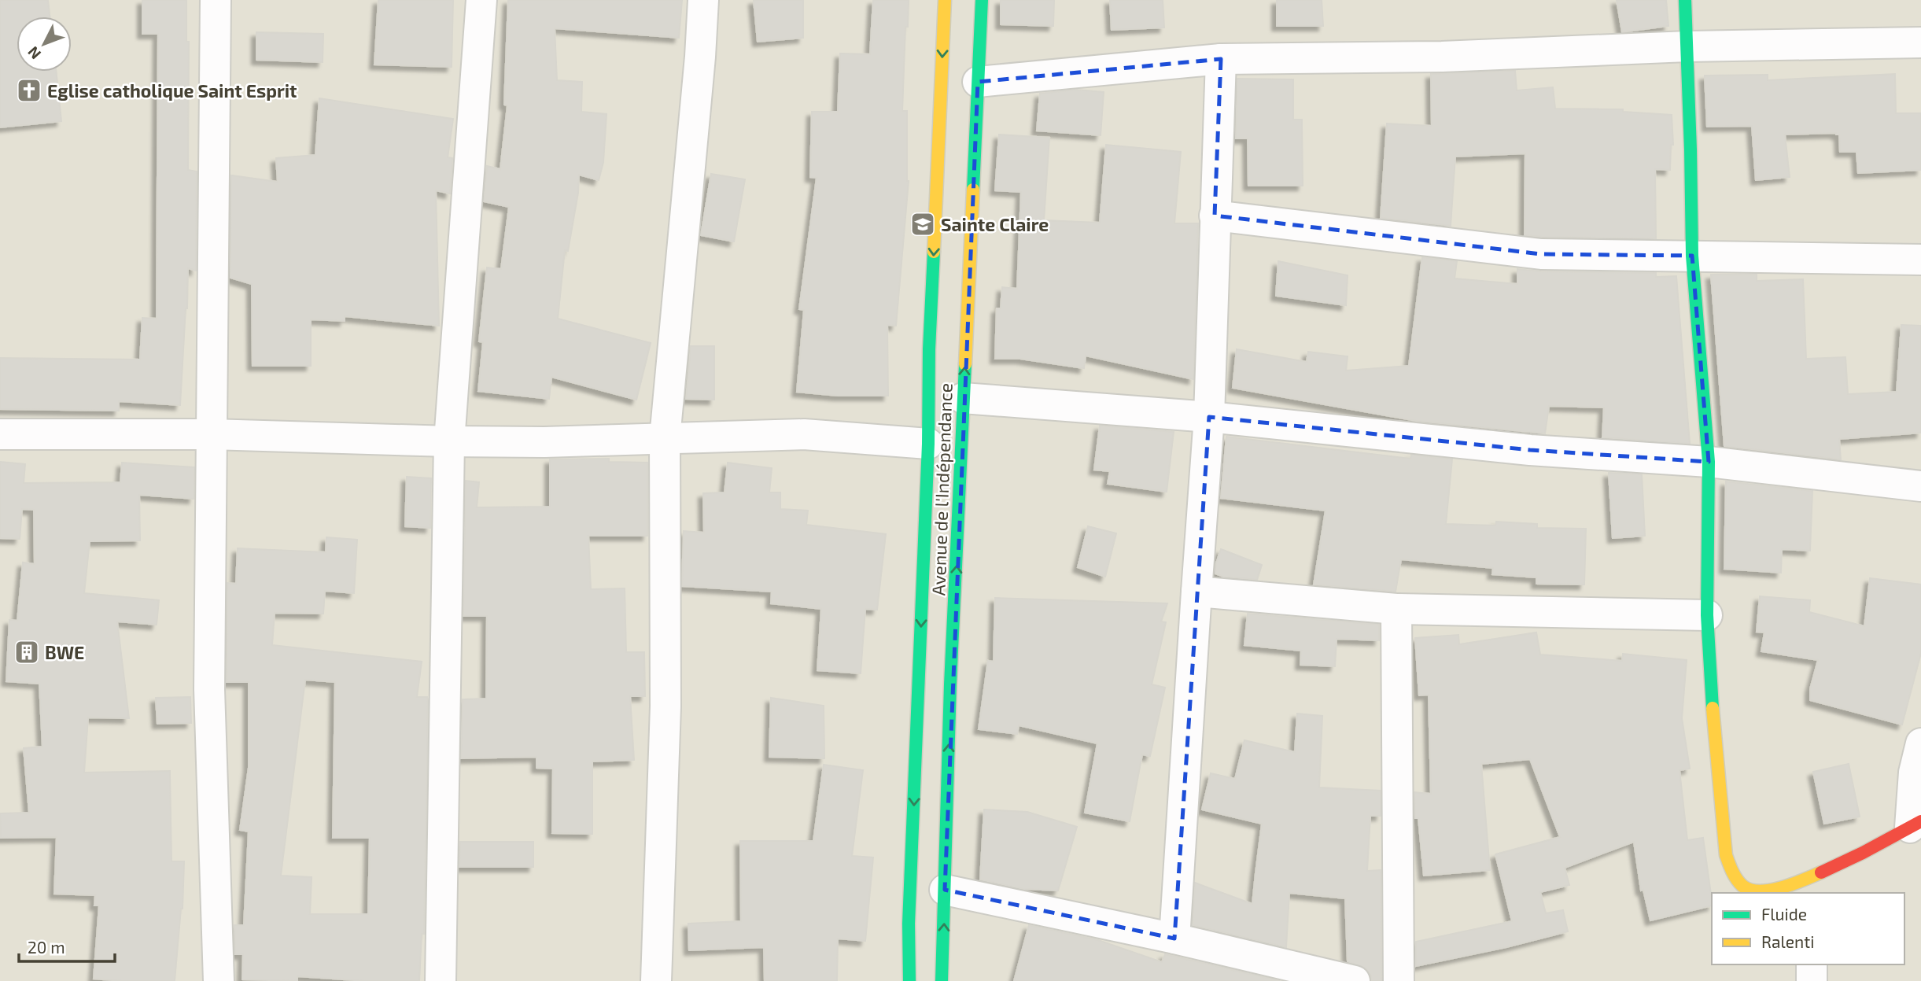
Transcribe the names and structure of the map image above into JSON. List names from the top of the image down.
{
  "streets": {
    "street": ["Avenue de l'Indépendance"]
  },
  "places": {
    "church": ["Eglise catholique Saint Esprit"],
    "school or university": ["Sainte Claire"],
    "building": ["BWE"]
  },
  "legend": ["Fluide", "Ralenti"],
  "scale_bar": "20 m",
  "north": "bottom left"
}
